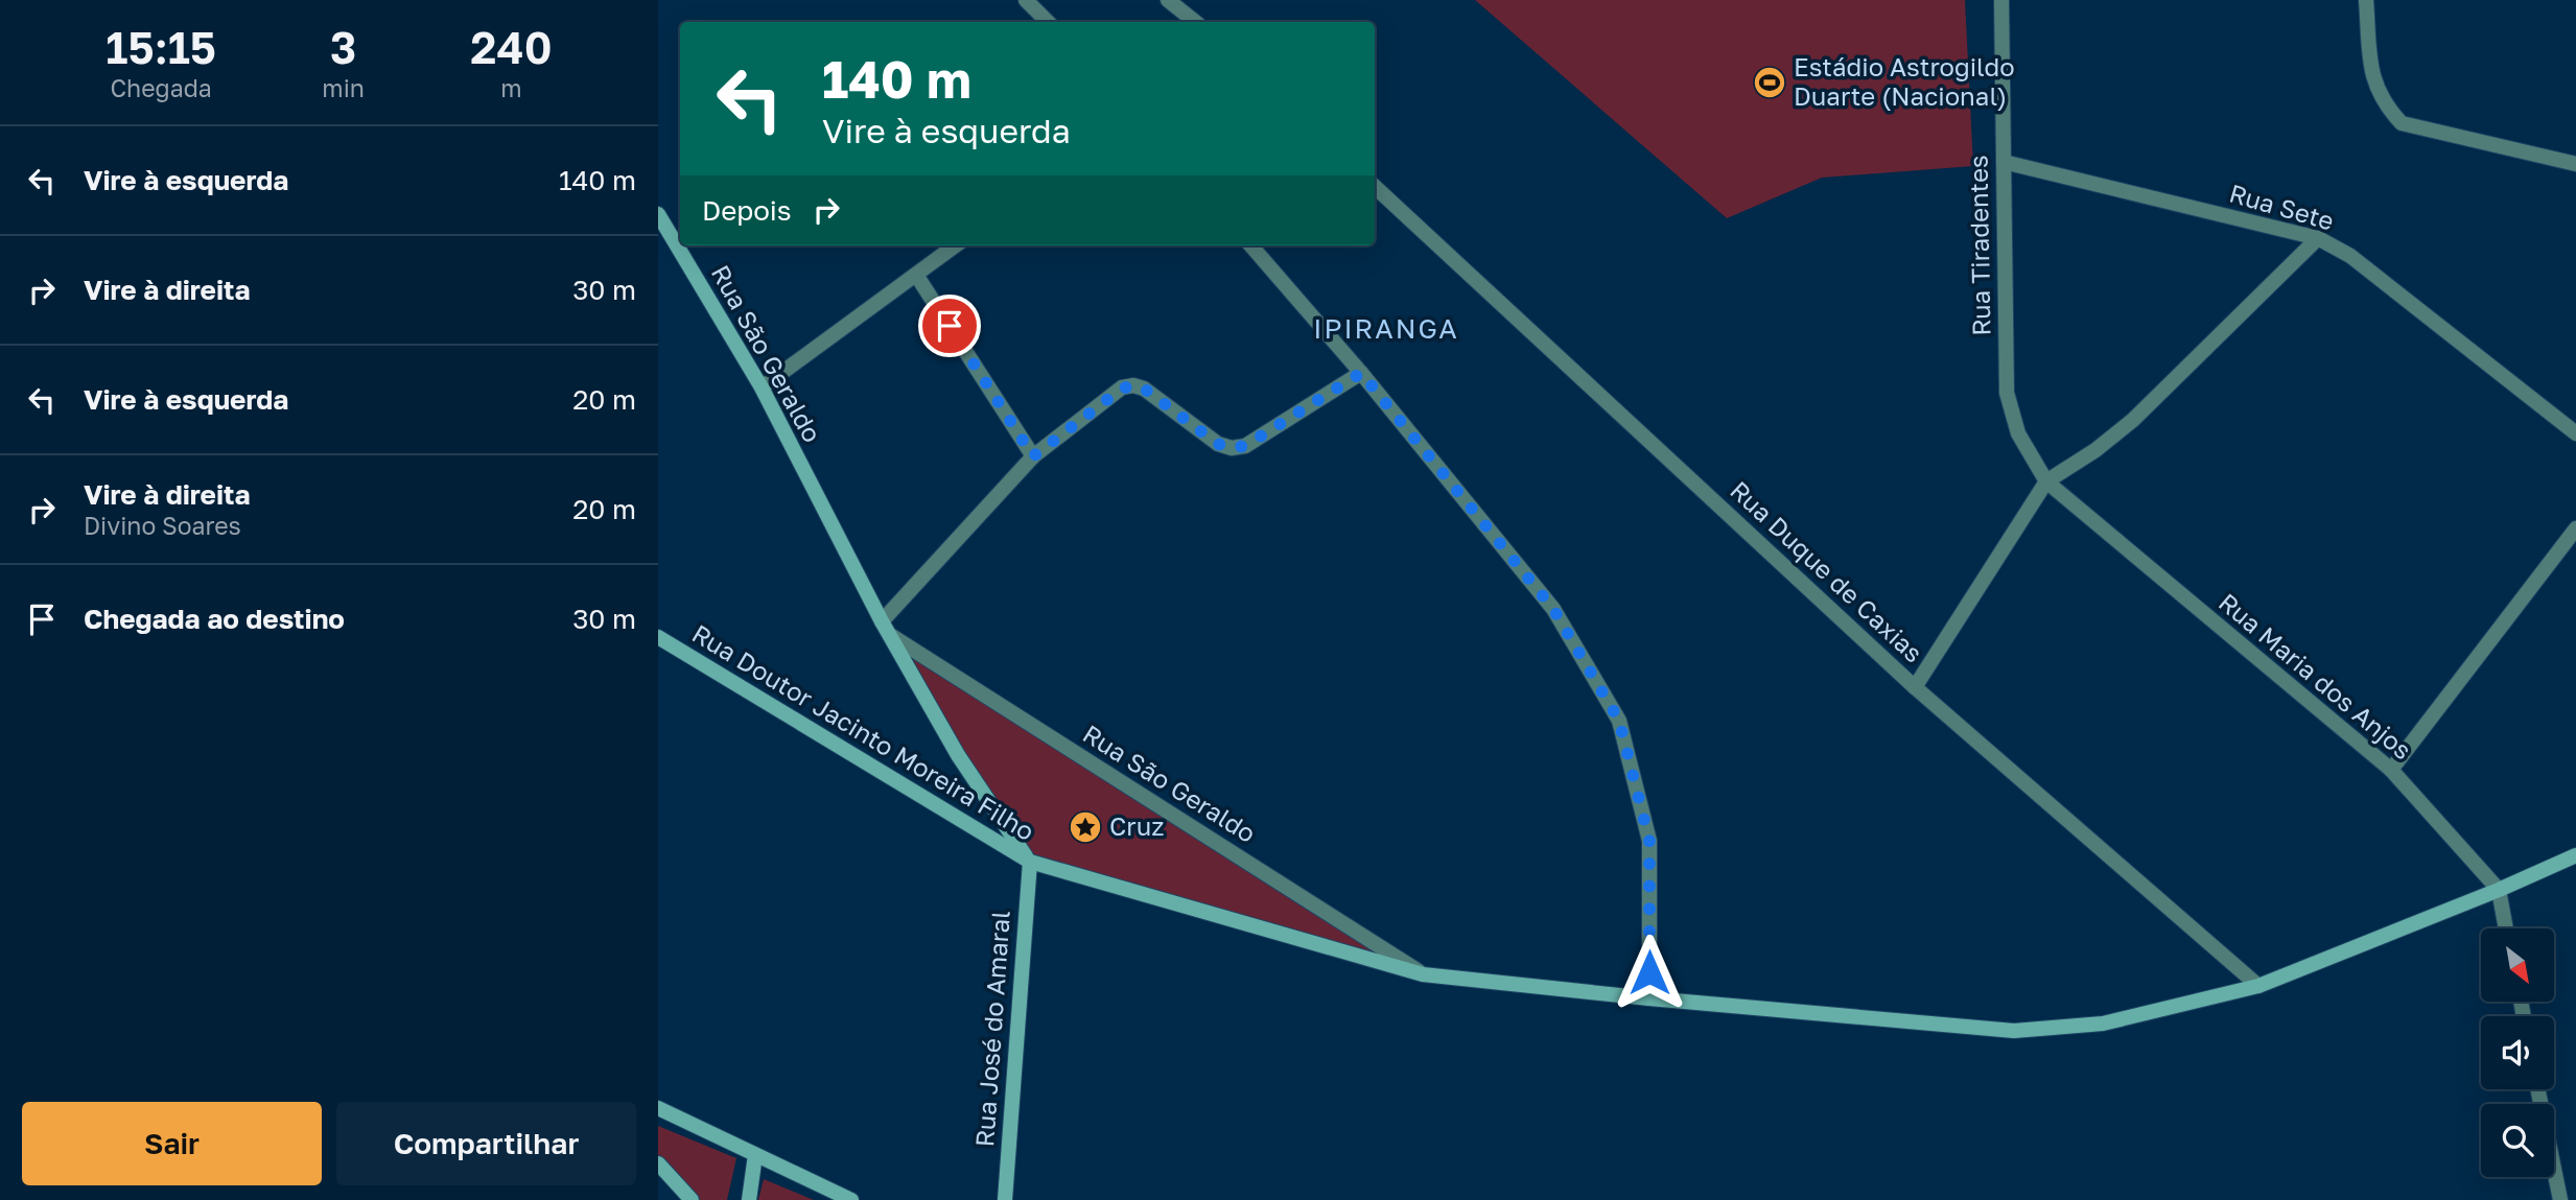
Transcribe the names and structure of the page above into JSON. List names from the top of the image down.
{
  "streets": {
    "street": [
      "Rua Sete",
      "Rua Tiradentes",
      "Rua São Geraldo",
      "Rua Duque de Caxias",
      "Rua Maria dos Anjos",
      "Rua Doutor Jacinto Moreira Filho",
      "Rua José do Amaral"
    ]
  },
  "crossings": [
    ["Rua Sete", "Rua Tiradentes"],
    ["Rua Tiradentes", "Rua Maria dos Anjos"],
    ["Rua São Geraldo", "Rua Doutor Jacinto Moreira Filho"],
    ["Rua São Geraldo", "Rua José do Amaral"],
    ["Rua Duque de Caxias", "Rua Doutor Jacinto Moreira Filho"],
    ["Rua Maria dos Anjos", "Rua Doutor Jacinto Moreira Filho"],
    ["Rua Doutor Jacinto Moreira Filho", "Rua José do Amaral"]
  ],
  "districts": ["IPIRANGA"],
  "places": {
    "sports": ["Estádio Astrogildo Duarte (Nacional)"],
    "place": ["Cruz"]
  },
  "north": "bottom right",
  "page": {
    "eta": [
      "15:15",
      "Chegada",
      "3",
      "min",
      "240",
      "m"
    ],
    "turn": ["140 m", "Vire à esquerda"],
    "list": [
      {
        "name": "Vire à esquerda",
        "value": "140 m"
      },
      {
        "name": "Vire à direita",
        "value": "30 m"
      },
      {
        "name": "Vire à esquerda",
        "value": "20 m"
      },
      {
        "name": "Vire à direita",
        "note": "Divino Soares",
        "value": "20 m"
      },
      {
        "name": "Chegada ao destino",
        "value": "30 m"
      }
    ],
    "then": "Depois",
    "buttons": ["Sair", "Compartilhar"]
  }
}
